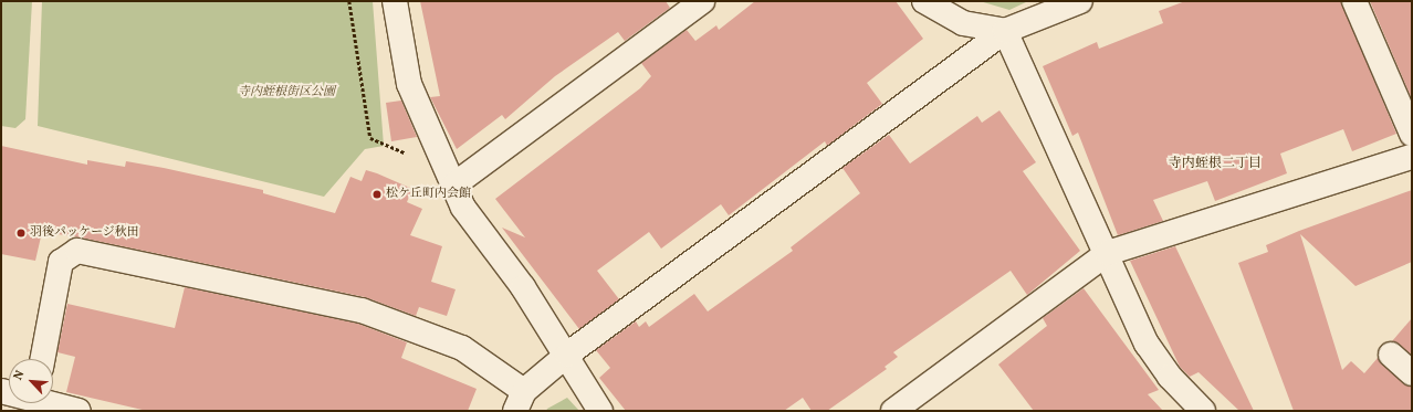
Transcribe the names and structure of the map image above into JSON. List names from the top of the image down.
{
  "districts": ["寺内蛭根二丁目"],
  "parks": ["寺内蛭根街区公園"],
  "places": ["松ケ丘町内会館", "羽後パッケージ秋田"],
  "north": "top left"
}
